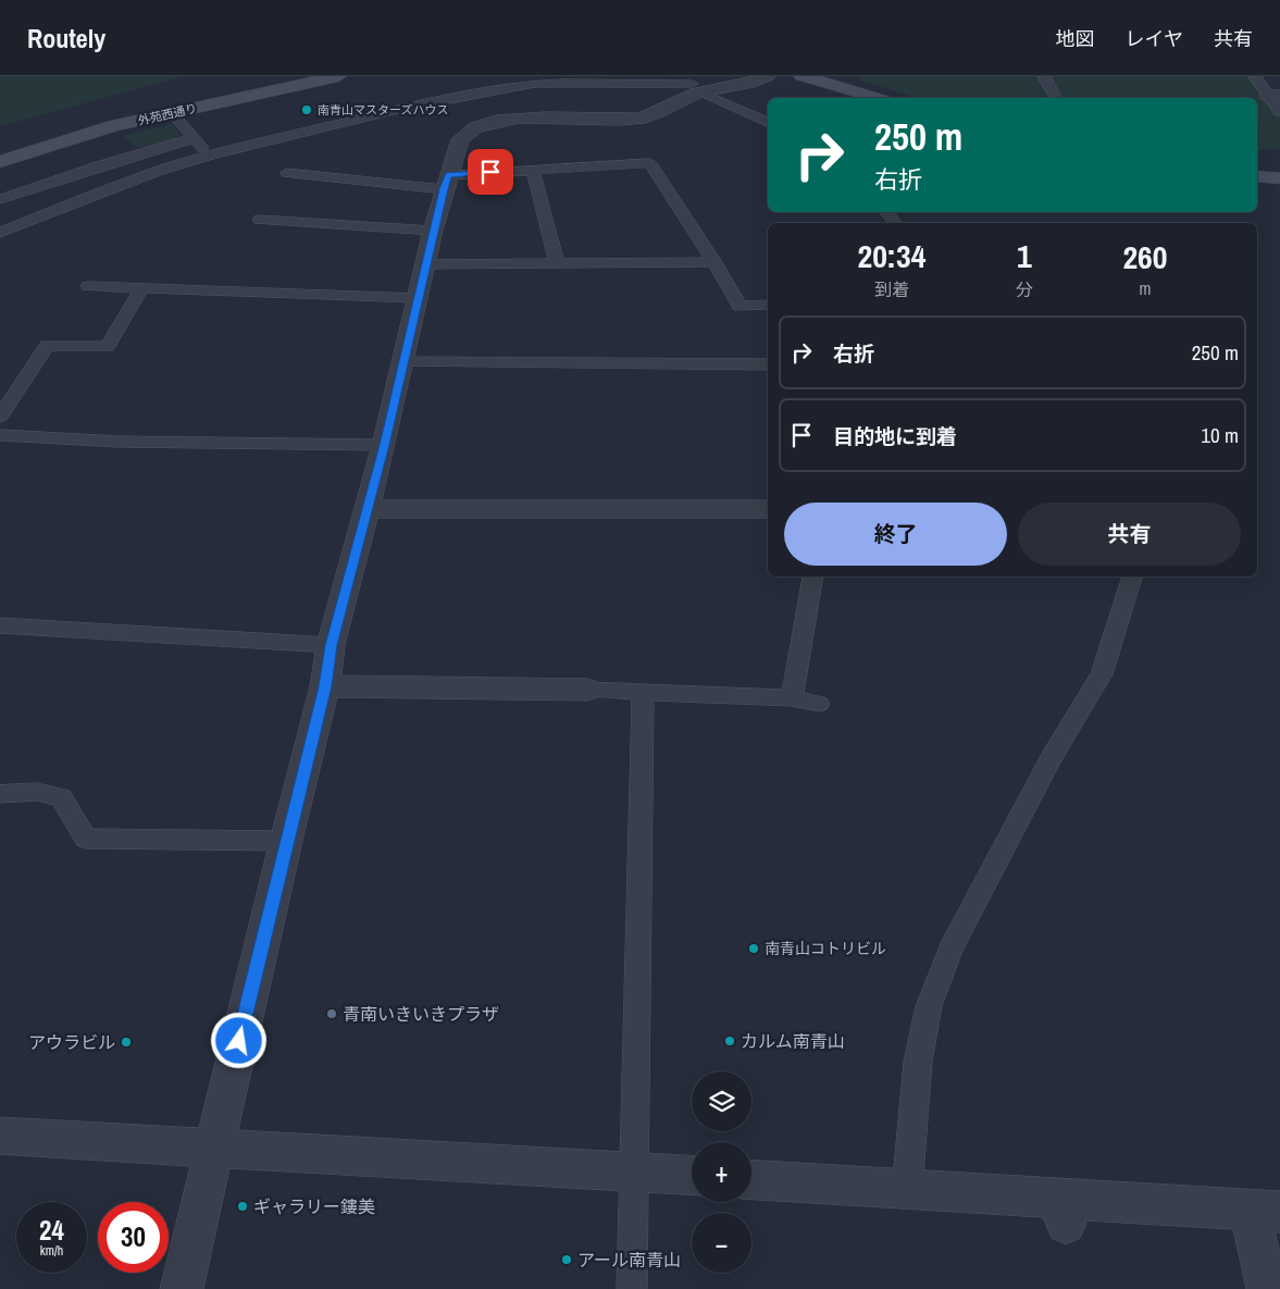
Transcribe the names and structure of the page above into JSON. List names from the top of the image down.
{
  "streets": {
    "main road": ["外苑西通り"]
  },
  "places": [
    "南青山マスターズハウス",
    "南青山コトリビル",
    "青南いきいきプラザ",
    "カルム南青山",
    "アウラビル",
    "ギャラリー鏤美",
    "アール南青山"
  ],
  "page": {
    "header": "Routely",
    "nav": ["地図", "レイヤ", "共有"],
    "turn": ["250 m", "右折"],
    "eta": [
      "20:34",
      "到着",
      "1",
      "分",
      "260",
      "m"
    ],
    "list": [
      {
        "name": "右折",
        "value": "250 m"
      },
      {
        "name": "目的地に到着",
        "value": "10 m"
      }
    ],
    "buttons": ["終了", "共有"],
    "map_buttons": ["+", "−"],
    "speed": "24 km/h",
    "limit": "30"
  }
}
